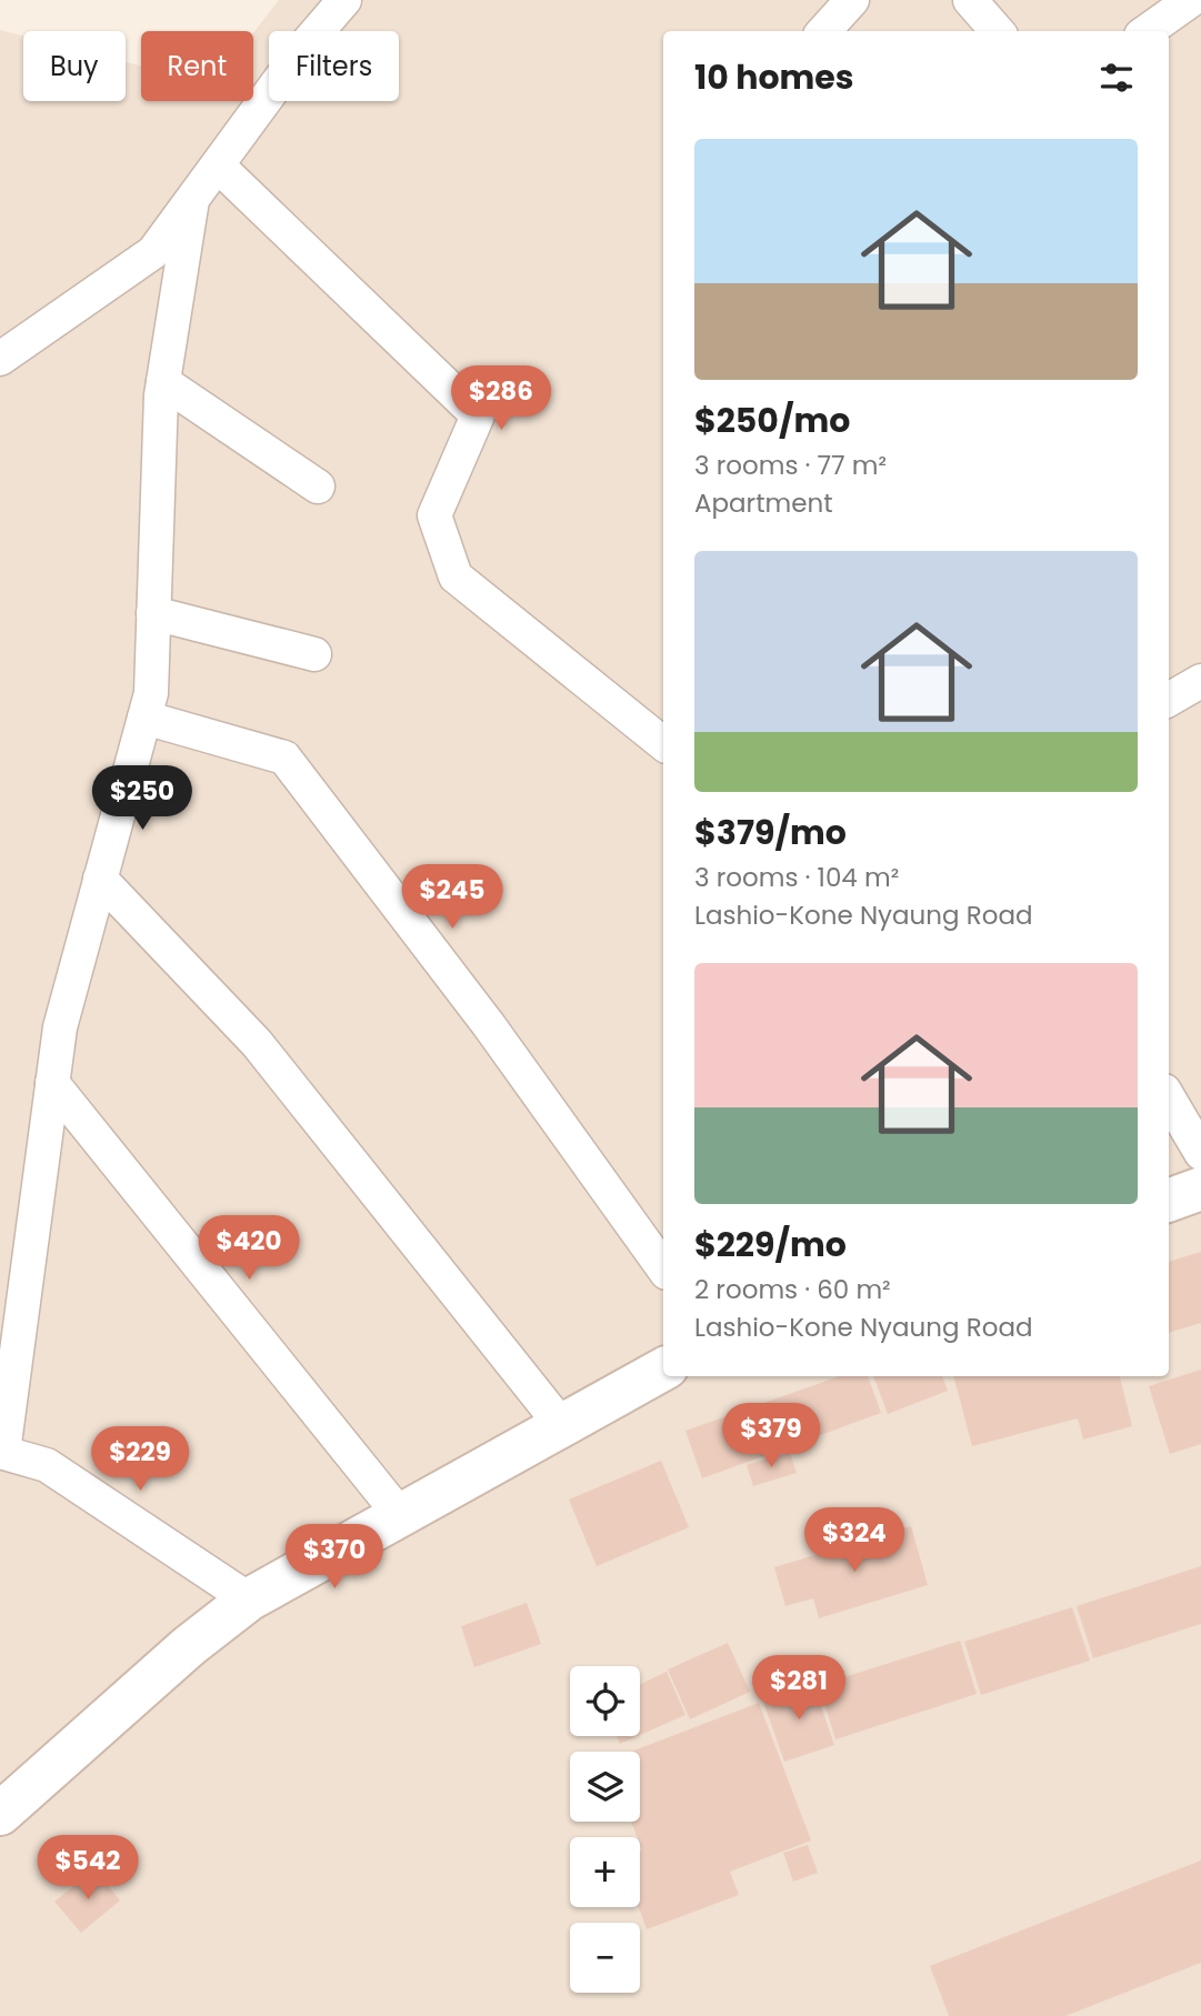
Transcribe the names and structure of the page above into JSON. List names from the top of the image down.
{
  "page": {
    "chip": ["Buy", "Rent", "Filters"],
    "heading": "10 homes",
    "list": [
      {
        "name": "$250/mo",
        "note": "3 rooms · 77 m² · Apartment"
      },
      {
        "name": "$379/mo",
        "note": "3 rooms · 104 m² · Lashio-Kone Nyaung Road"
      },
      {
        "name": "$229/mo",
        "note": "2 rooms · 60 m² · Lashio-Kone Nyaung Road"
      }
    ],
    "price": [
      "$286",
      "$250",
      "$245",
      "$420",
      "$379",
      "$229",
      "$324",
      "$370",
      "$281",
      "$542"
    ],
    "map_buttons": ["+", "−"]
  }
}
